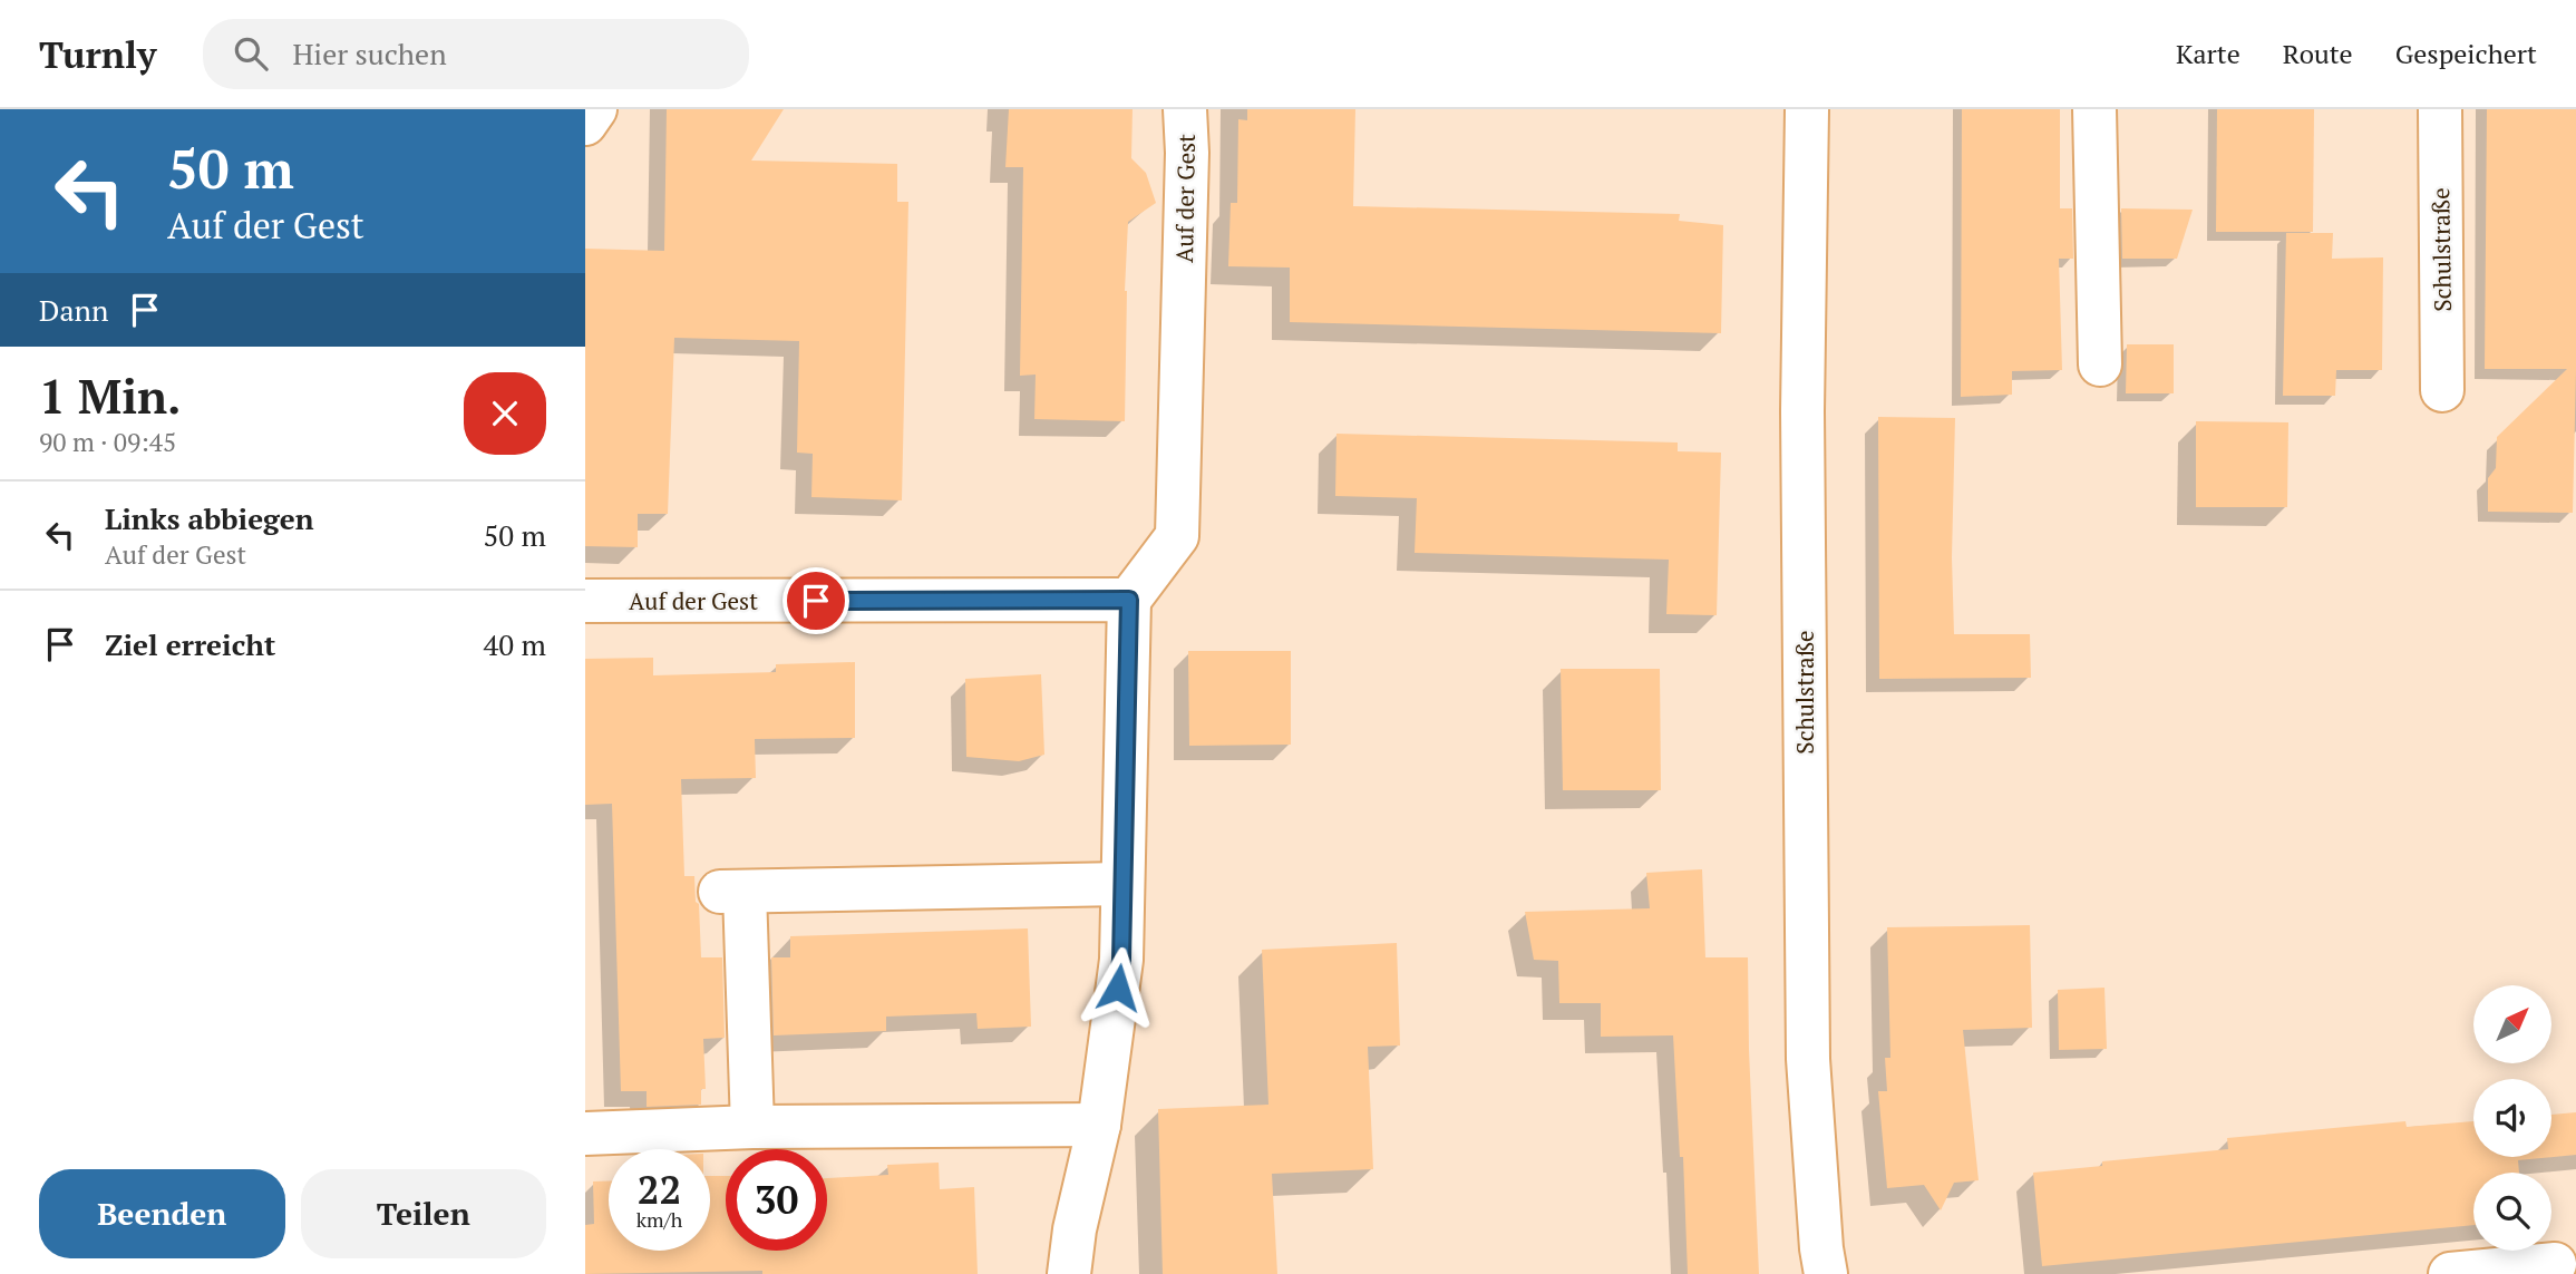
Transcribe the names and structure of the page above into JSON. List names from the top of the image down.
{
  "streets": {
    "street": ["Auf der Gest", "Schulstraße"]
  },
  "north": "top right",
  "page": {
    "header": "Turnly",
    "search": "Hier suchen",
    "nav": ["Karte", "Route", "Gespeichert"],
    "turn": ["50 m", "Auf der Gest"],
    "then": "Dann",
    "heading": ["1 Min.", "90 m · 09:45"],
    "list": [
      {
        "name": "Links abbiegen",
        "note": "Auf der Gest",
        "value": "50 m"
      },
      {
        "name": "Ziel erreicht",
        "value": "40 m"
      }
    ],
    "speed": "22 km/h",
    "limit": "30",
    "buttons": ["Beenden", "Teilen"]
  }
}
